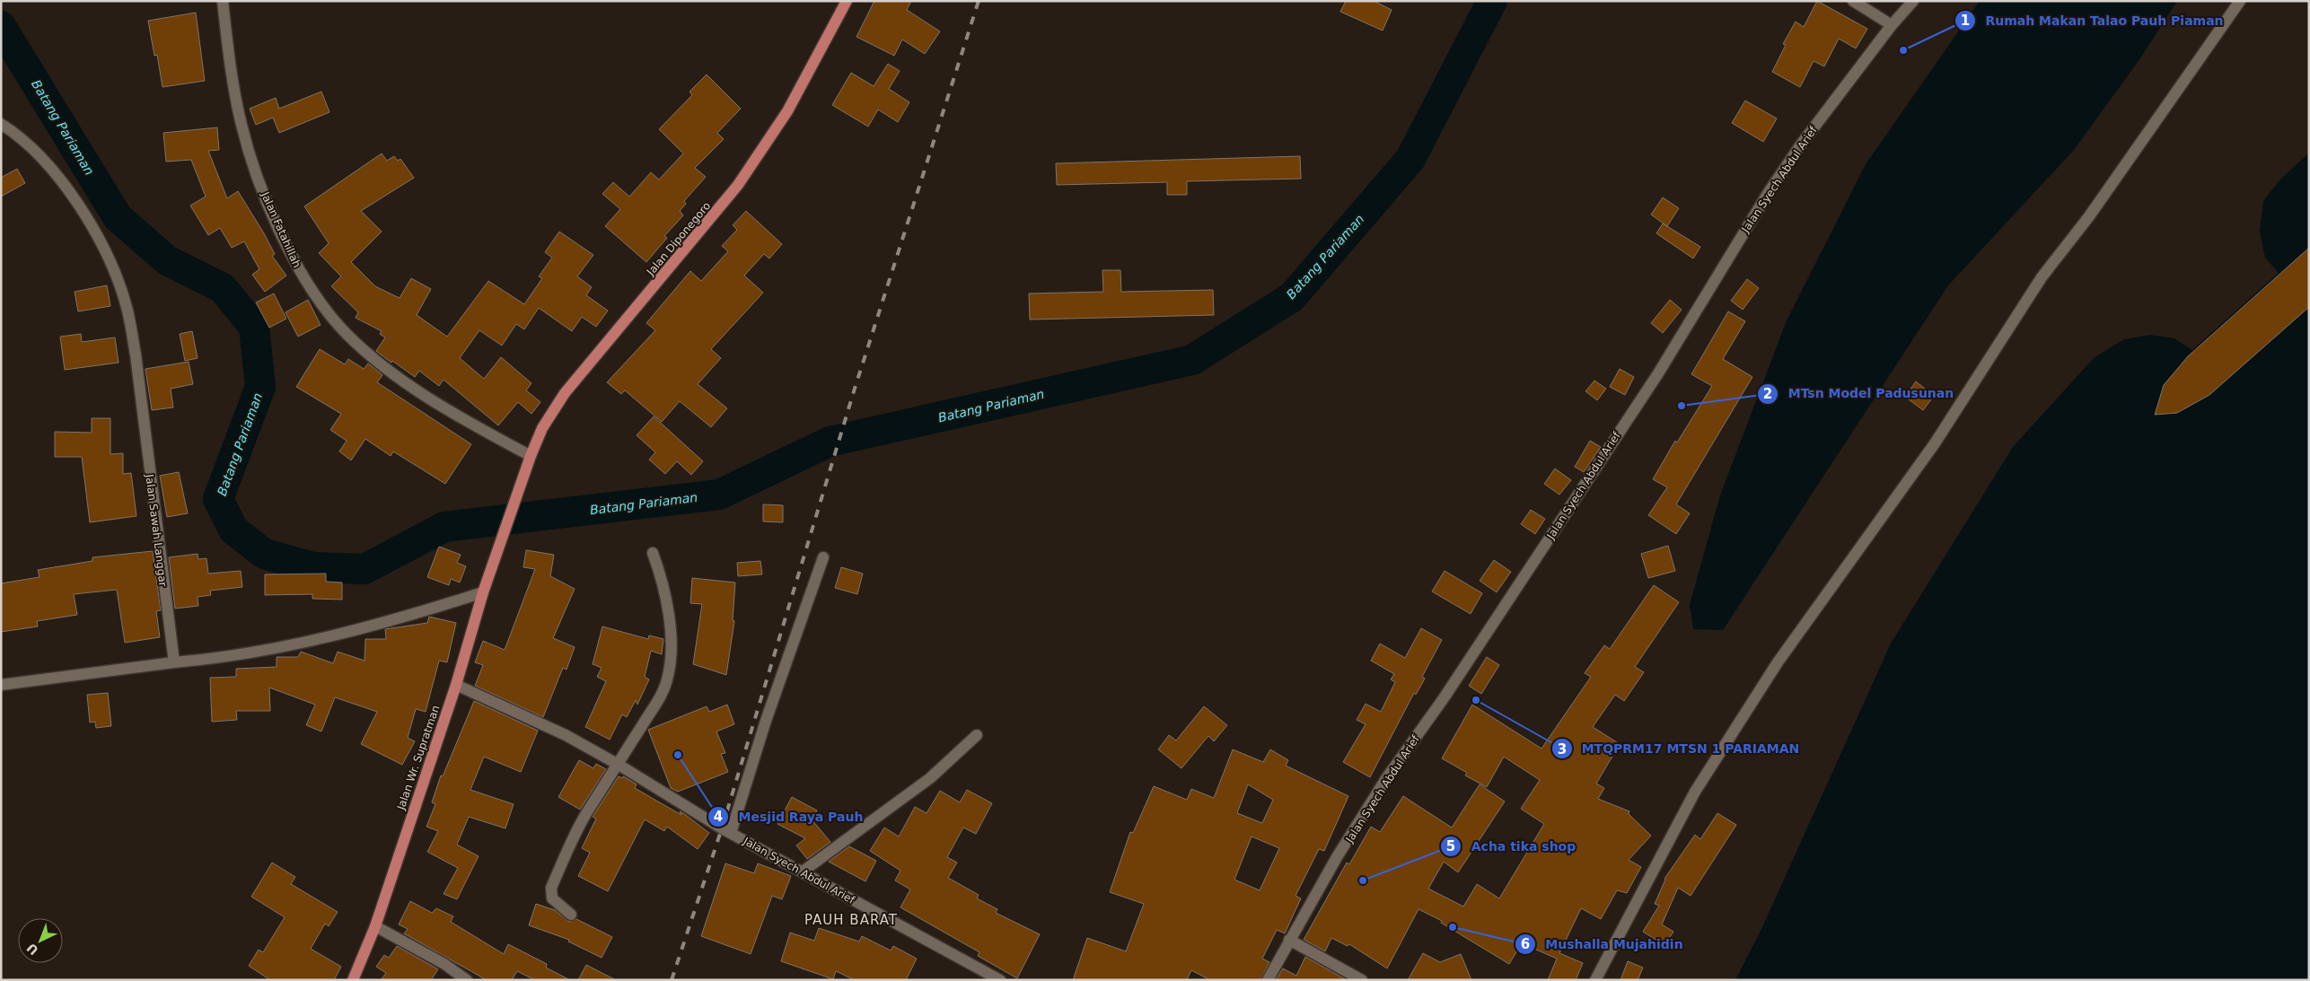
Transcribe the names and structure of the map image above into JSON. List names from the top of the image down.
{
  "streets": {
    "main road": ["Jalan Diponegoro", "Jalan Wr. Supratman"],
    "street": ["Jalan Syech Abdul Arief", "Jalan Fatahillah", "Jalan Sawah Langgar"]
  },
  "crossings": [
    ["Jalan Syech Abdul Arief", "Jalan Wr. Supratman"],
    ["Jalan Fatahillah", "Jalan Diponegoro"],
    ["Jalan Diponegoro", "Jalan Wr. Supratman"]
  ],
  "districts": ["PAUH BARAT"],
  "water": ["Batang Pariaman"],
  "places": [
    "Rumah Makan Talao Pauh Piaman",
    "MTsn Model Padusunan",
    "MTQPRM17 MTSN 1 PARIAMAN",
    "Mesjid Raya Pauh",
    "Acha tika shop",
    "Mushalla Mujahidin"
  ],
  "north": "bottom left"
}
